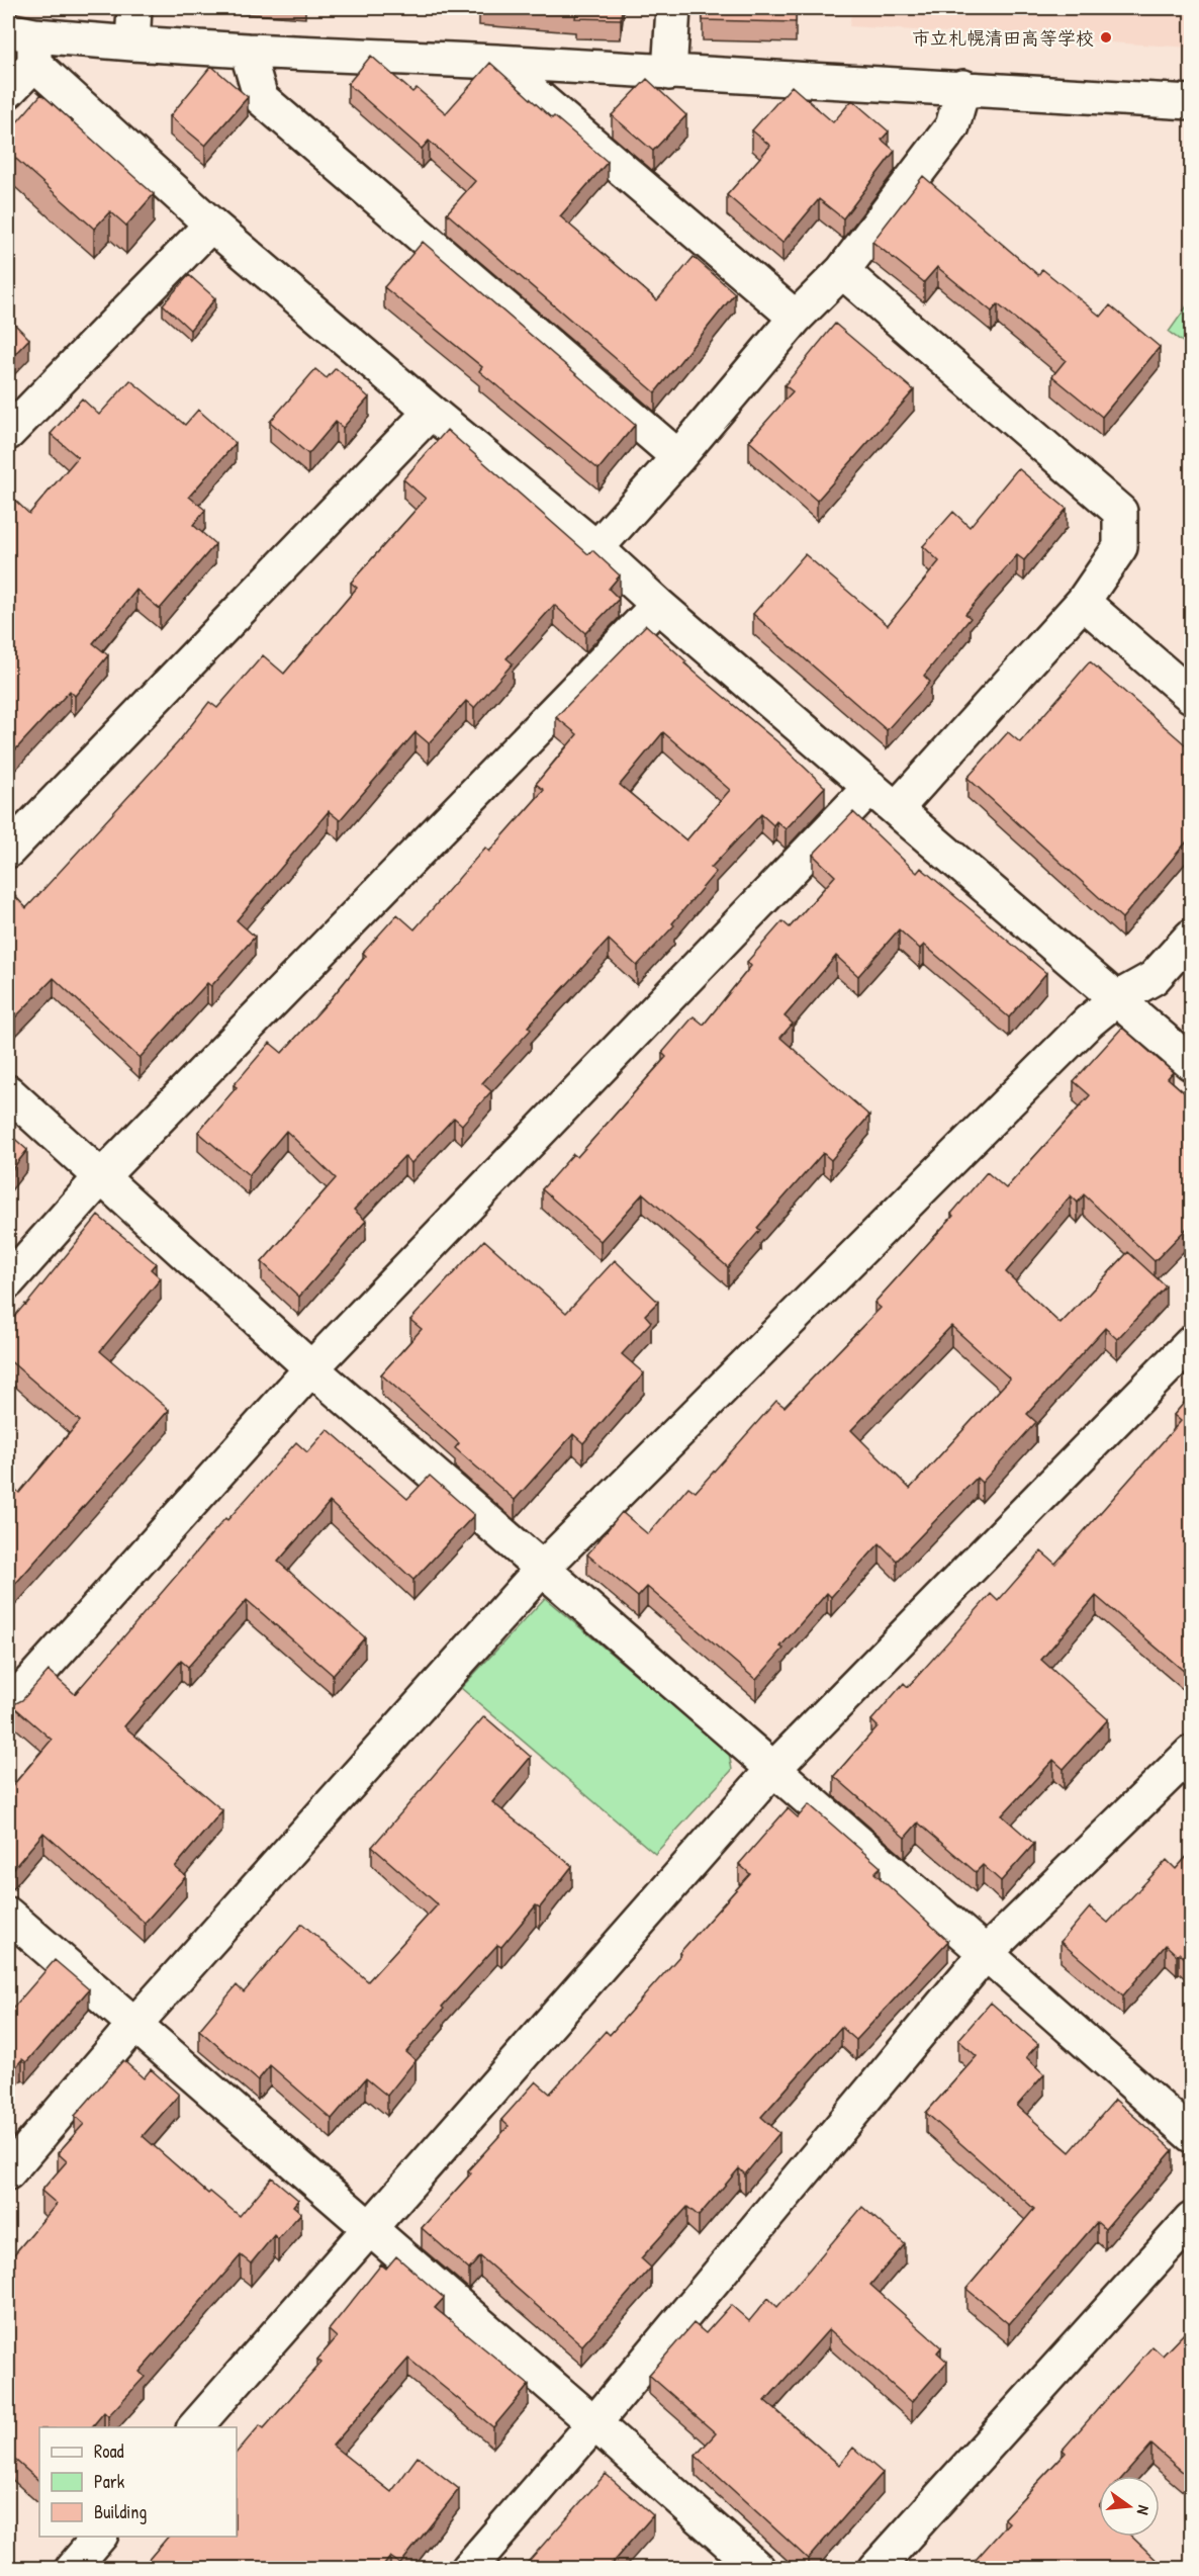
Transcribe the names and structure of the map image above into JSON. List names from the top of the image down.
{
  "places": ["市立札幌清田高等学校"],
  "legend": ["Road", "Park", "Building"],
  "north": "right"
}
